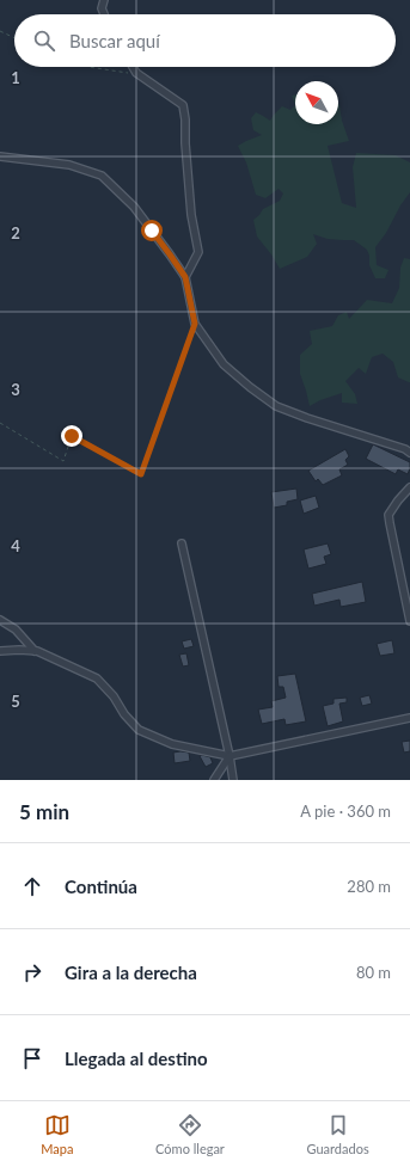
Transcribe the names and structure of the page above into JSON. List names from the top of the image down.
{
  "north": "top left",
  "page": {
    "search": "Buscar aquí",
    "heading": ["5 min", "A pie · 360 m"],
    "list": [
      ["Continúa", "280 m"],
      ["Gira a la derecha", "80 m"],
      "Llegada al destino"
    ],
    "nav": ["Mapa", "Cómo llegar", "Guardados"]
  },
  "grid": {
    "rows": [
      "1",
      "2",
      "3",
      "4",
      "5"
    ]
  }
}
